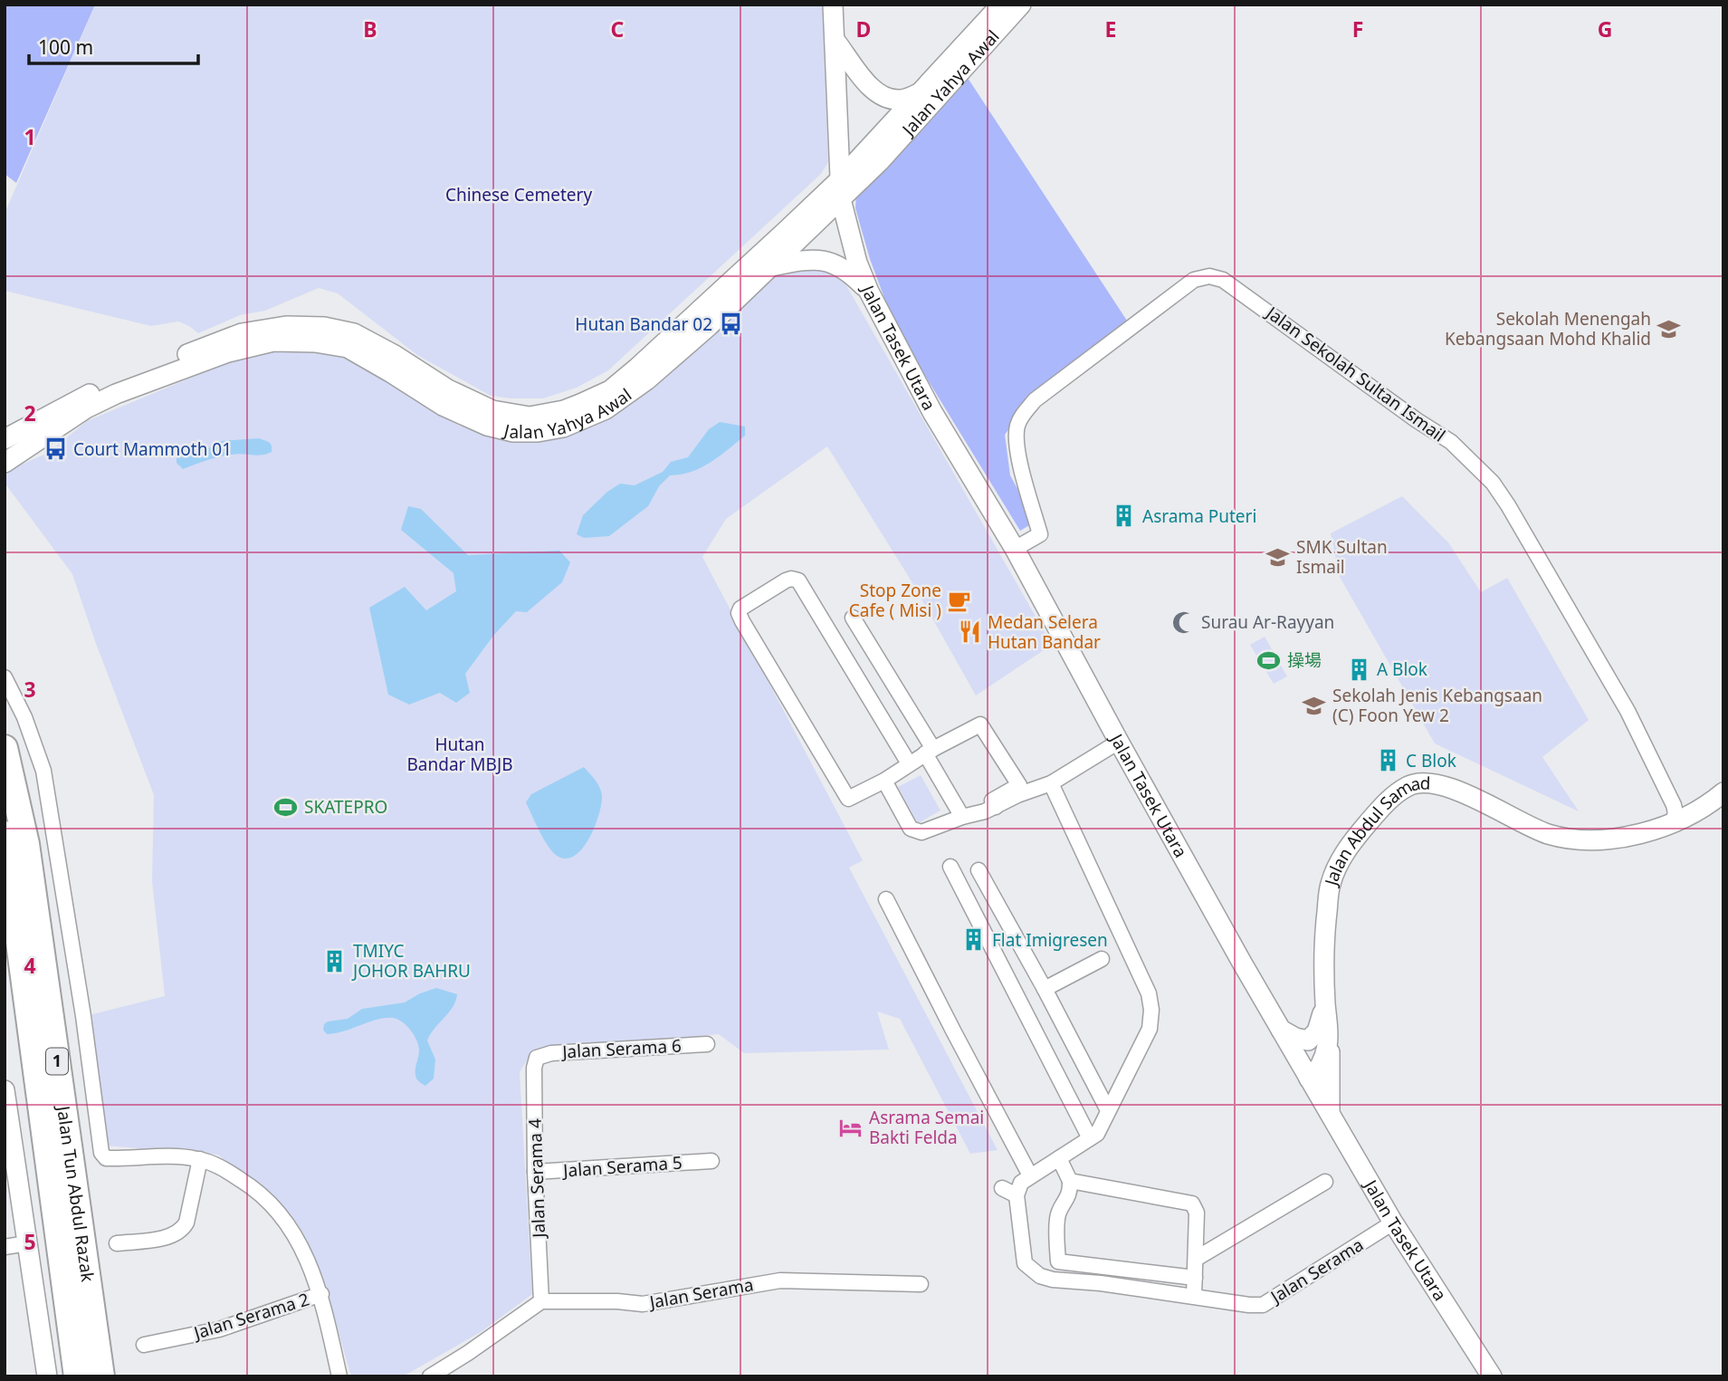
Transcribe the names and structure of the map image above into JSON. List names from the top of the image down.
{
  "streets": {
    "highway": ["1", "Jalan Tun Abdul Razak"],
    "main road": ["Jalan Yahya Awal", "Jalan Tasek Utara", "Jalan Abdul Samad"],
    "street": [
      "Jalan Sekolah Sultan Ismail",
      "Jalan Serama 6",
      "Jalan Serama 5",
      "Jalan Serama 4",
      "Jalan Serama",
      "Jalan Serama 2"
    ]
  },
  "crossings": [
    ["Jalan Yahya Awal", "Jalan Tasek Utara"],
    ["Jalan Tasek Utara", "Jalan Sekolah Sultan Ismail"],
    ["Jalan Tasek Utara", "Jalan Abdul Samad"],
    ["Jalan Tasek Utara", "Jalan Serama"],
    ["Jalan Sekolah Sultan Ismail", "Jalan Abdul Samad"],
    ["Jalan Serama 6", "Jalan Serama 4"],
    ["Jalan Serama 5", "Jalan Serama 4"],
    ["Jalan Serama 4", "Jalan Serama"]
  ],
  "parks": ["Chinese Cemetery", "Hutan Bandar MBJB"],
  "places": {
    "bus stop": ["Hutan Bandar 02", "Court Mammoth 01"],
    "school or university": ["Sekolah Menengah Kebangsaan Mohd Khalid", "SMK Sultan Ismail", "Sekolah Jenis Kebangsaan (C) Foon Yew 2"],
    "building": [
      "Asrama Puteri",
      "A Blok",
      "C Blok",
      "Flat Imigresen",
      "TMIYC JOHOR BAHRU"
    ],
    "cafe": ["Stop Zone Cafe ( Misi )"],
    "mosque": ["Surau Ar-Rayyan"],
    "restaurant": ["Medan Selera Hutan Bandar"],
    "sports": ["操場", "SKATEPRO"],
    "hotel": ["Asrama Semai Bakti Felda"]
  },
  "scale_bar": "100 m",
  "grid": {
    "columns": [
      "B",
      "C",
      "D",
      "E",
      "F",
      "G"
    ],
    "rows": [
      "1",
      "2",
      "3",
      "4",
      "5"
    ]
  }
}
